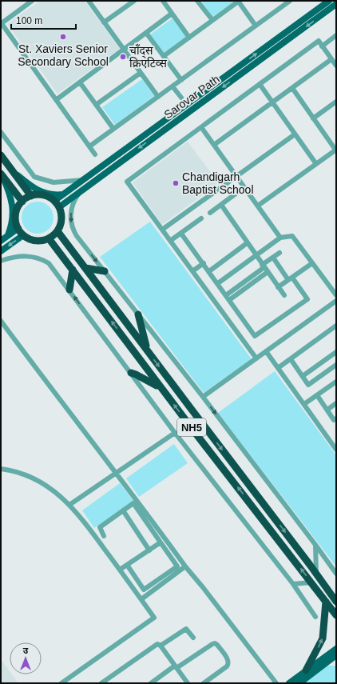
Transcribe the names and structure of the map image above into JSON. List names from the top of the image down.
{
  "streets": {
    "highway": ["NH5"],
    "main road": ["Sarovar Path"]
  },
  "crossings": [
    ["Sarovar Path", "NH5"]
  ],
  "places": ["St. Xaviers Senior Secondary School", "चाँद्स क्रिएटिव्स", "Chandigarh Baptist School"],
  "scale_bar": "100 m",
  "north": "top"
}
